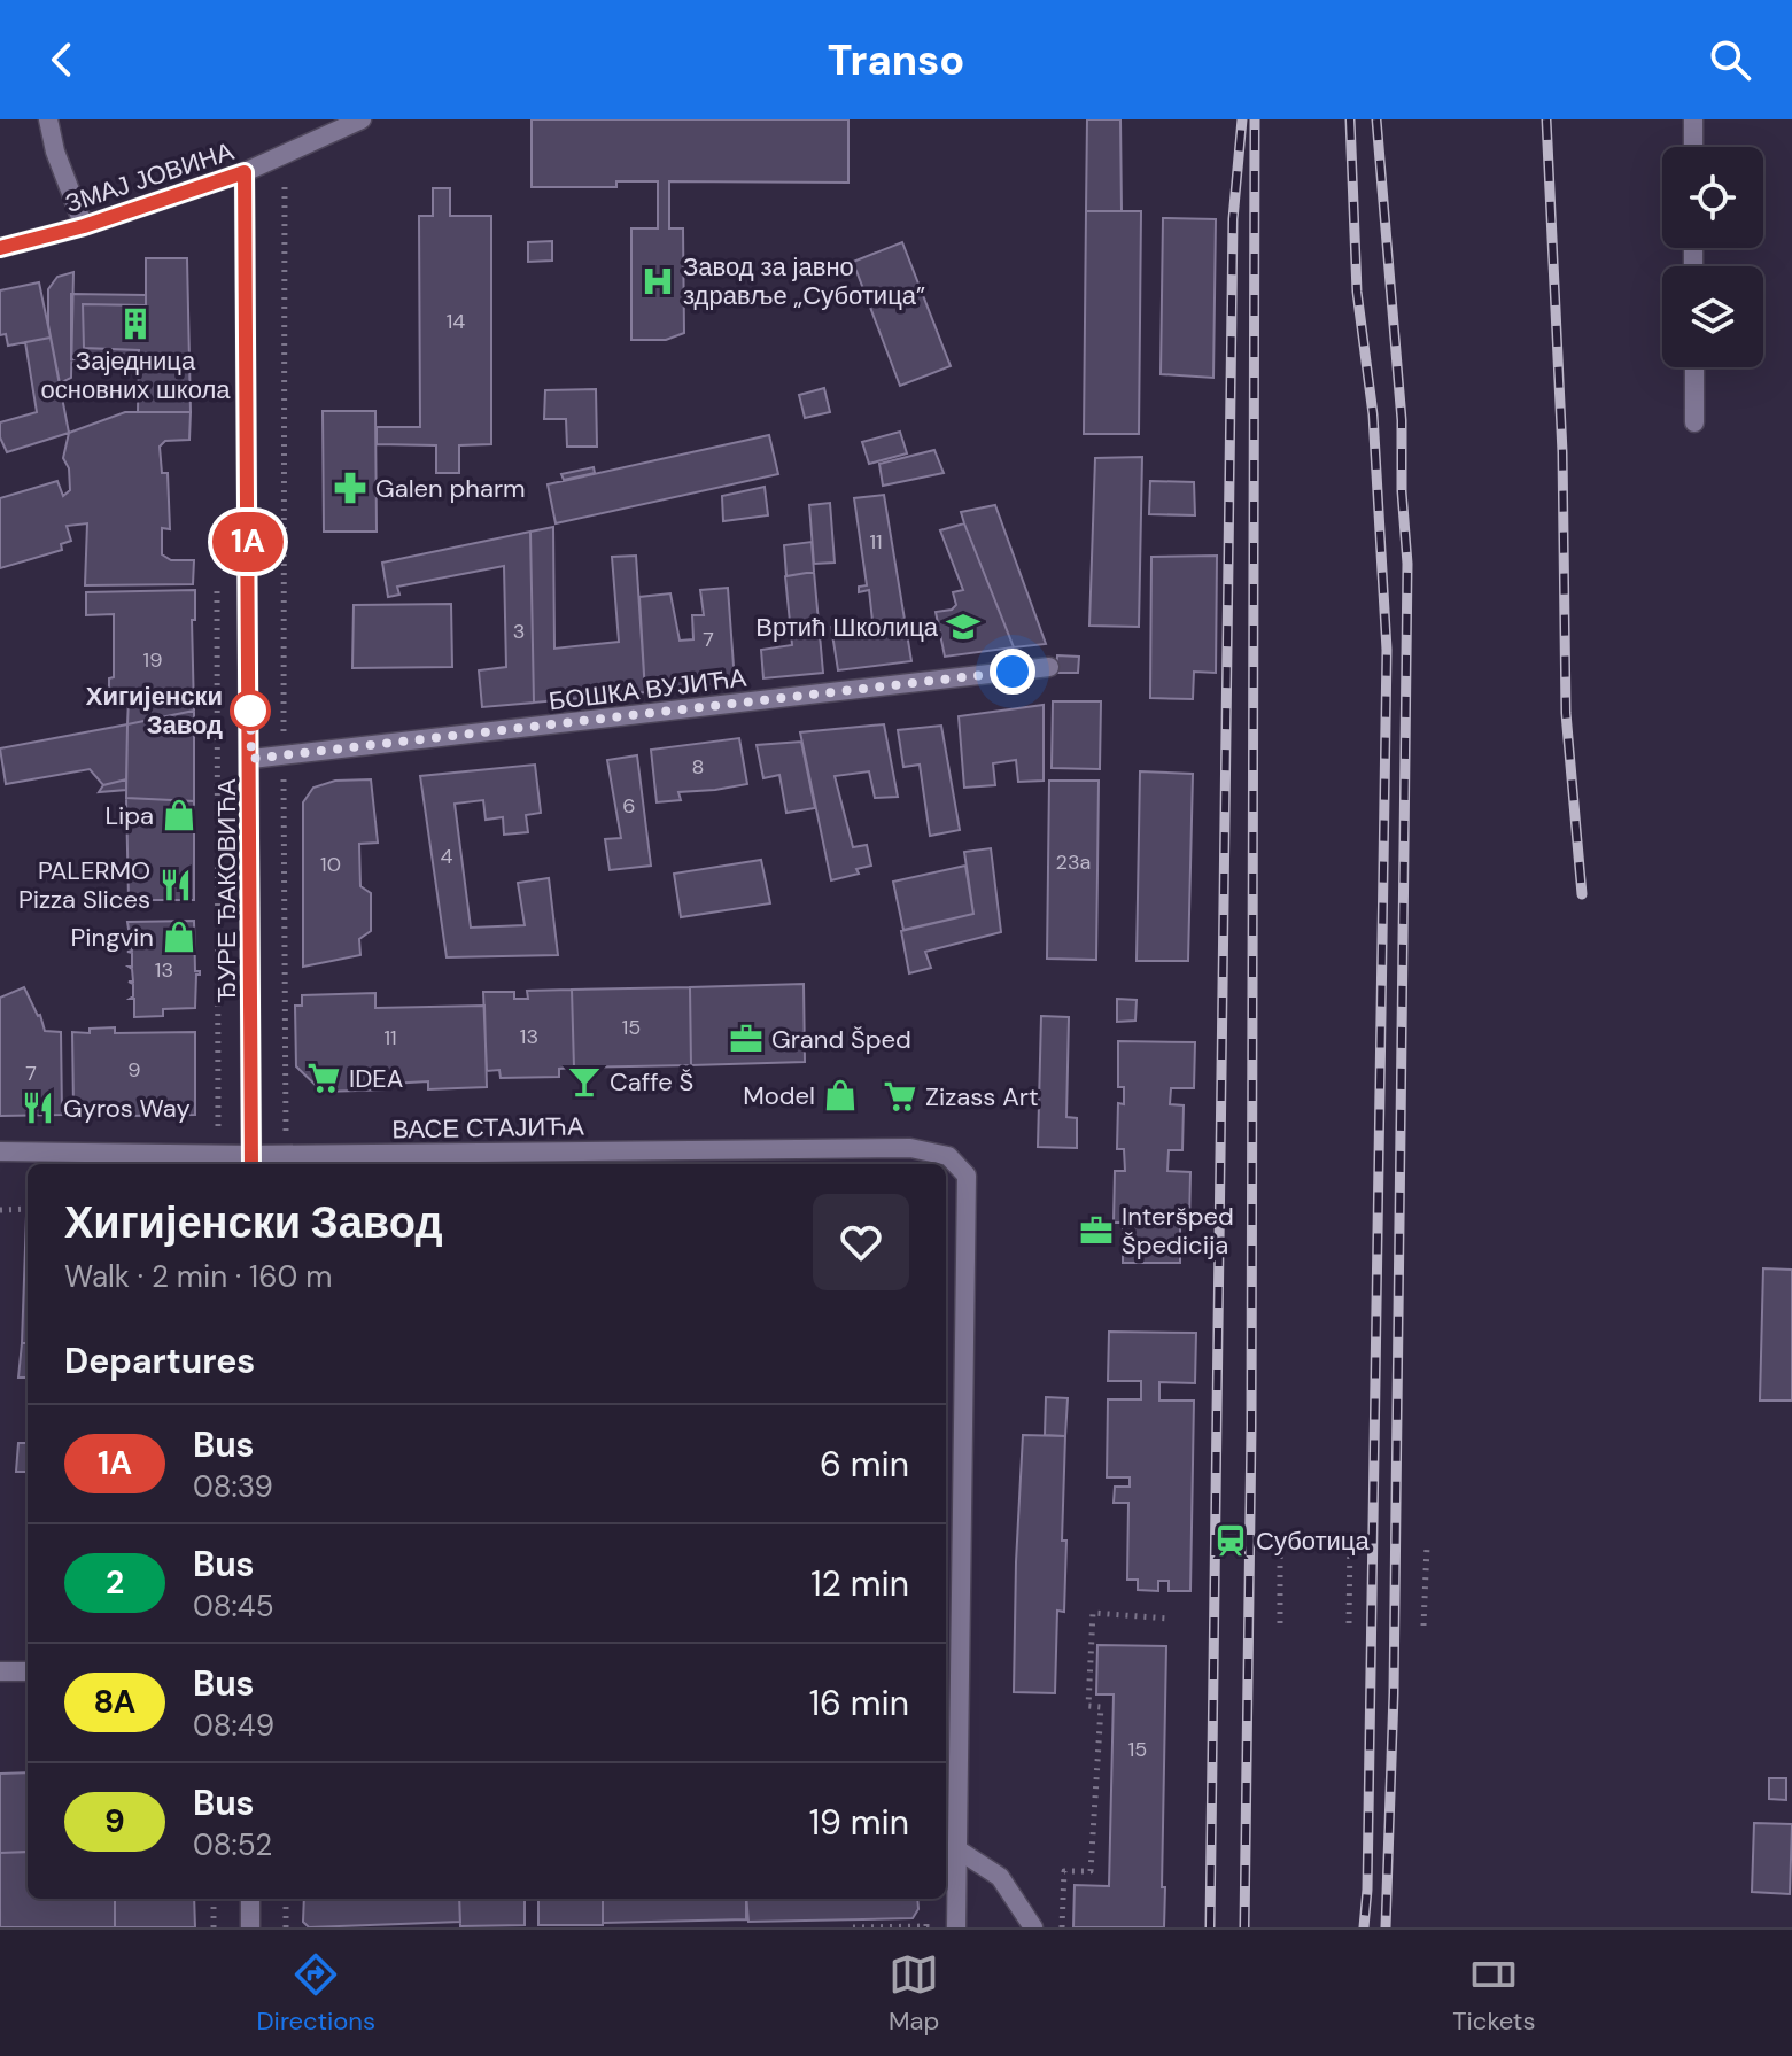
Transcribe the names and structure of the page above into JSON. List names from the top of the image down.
{
  "streets": {
    "street": [
      "ЗМАЈ ЈОВИНА",
      "БОШКА ВУЈИЋА",
      "ЂУРЕ ЂАКОВИЋА",
      "ВАСЕ СТАЈИЋА"
    ]
  },
  "crossings": [
    ["ЗМАЈ ЈОВИНА", "ЂУРЕ ЂАКОВИЋА"],
    ["БОШКА ВУЈИЋА", "ЂУРЕ ЂАКОВИЋА"],
    ["ЂУРЕ ЂАКОВИЋА", "ВАСЕ СТАЈИЋА"]
  ],
  "places": {
    "hospital": ["Завод за јавно здравље „Суботица”"],
    "building": ["Заједница основних школа"],
    "pharmacy": ["Galen pharm"],
    "school or university": ["Вртић Школица"],
    "other": ["Хигијенски Завод"],
    "shop": ["Lipa", "Pingvin", "Model"],
    "restaurant": ["PALERMO Pizza Slices", "Gyros Way"],
    "office": ["Grand Šped", "Interšped Špedicija"],
    "supermarket": ["IDEA", "Zizass Art"],
    "bar": ["Caffe Š"],
    "station": ["Суботица"]
  },
  "lines": ["bus line 1A"],
  "house_numbers": [
    "14",
    "11",
    "3",
    "7",
    "19",
    "8",
    "6",
    "4",
    "23a",
    "10",
    "13",
    "15",
    "13",
    "11",
    "9",
    "7",
    "15"
  ],
  "page": {
    "header": "Transo",
    "on_map": "1A",
    "heading": [
      ["Хигијенски Завод", "Walk · 2 min · 160 m"],
      "Departures"
    ],
    "list": [
      {
        "mark": "1A",
        "name": "Bus",
        "note": "08:39",
        "value": "6 min"
      },
      {
        "mark": "2",
        "name": "Bus",
        "note": "08:45",
        "value": "12 min"
      },
      {
        "mark": "8A",
        "name": "Bus",
        "note": "08:49",
        "value": "16 min"
      },
      {
        "mark": "9",
        "name": "Bus",
        "note": "08:52",
        "value": "19 min"
      }
    ],
    "tabs": ["Directions", "Map", "Tickets"]
  }
}
